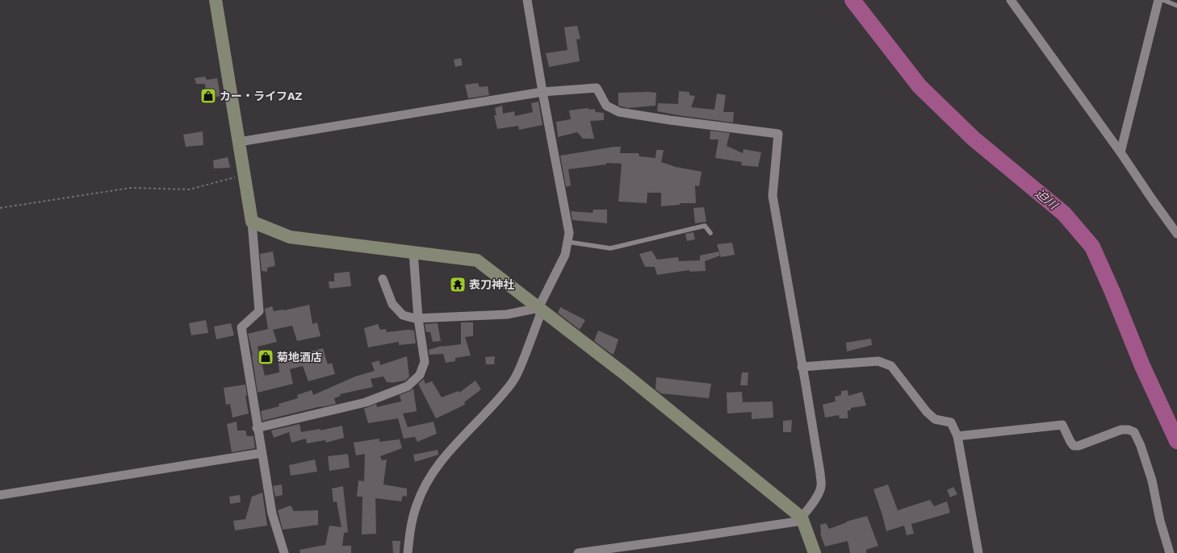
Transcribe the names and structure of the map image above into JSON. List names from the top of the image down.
{
  "water": ["迫川"],
  "places": {
    "shop": ["カー・ライフAZ", "菊地酒店"],
    "temple": ["表刀神社"]
  }
}
